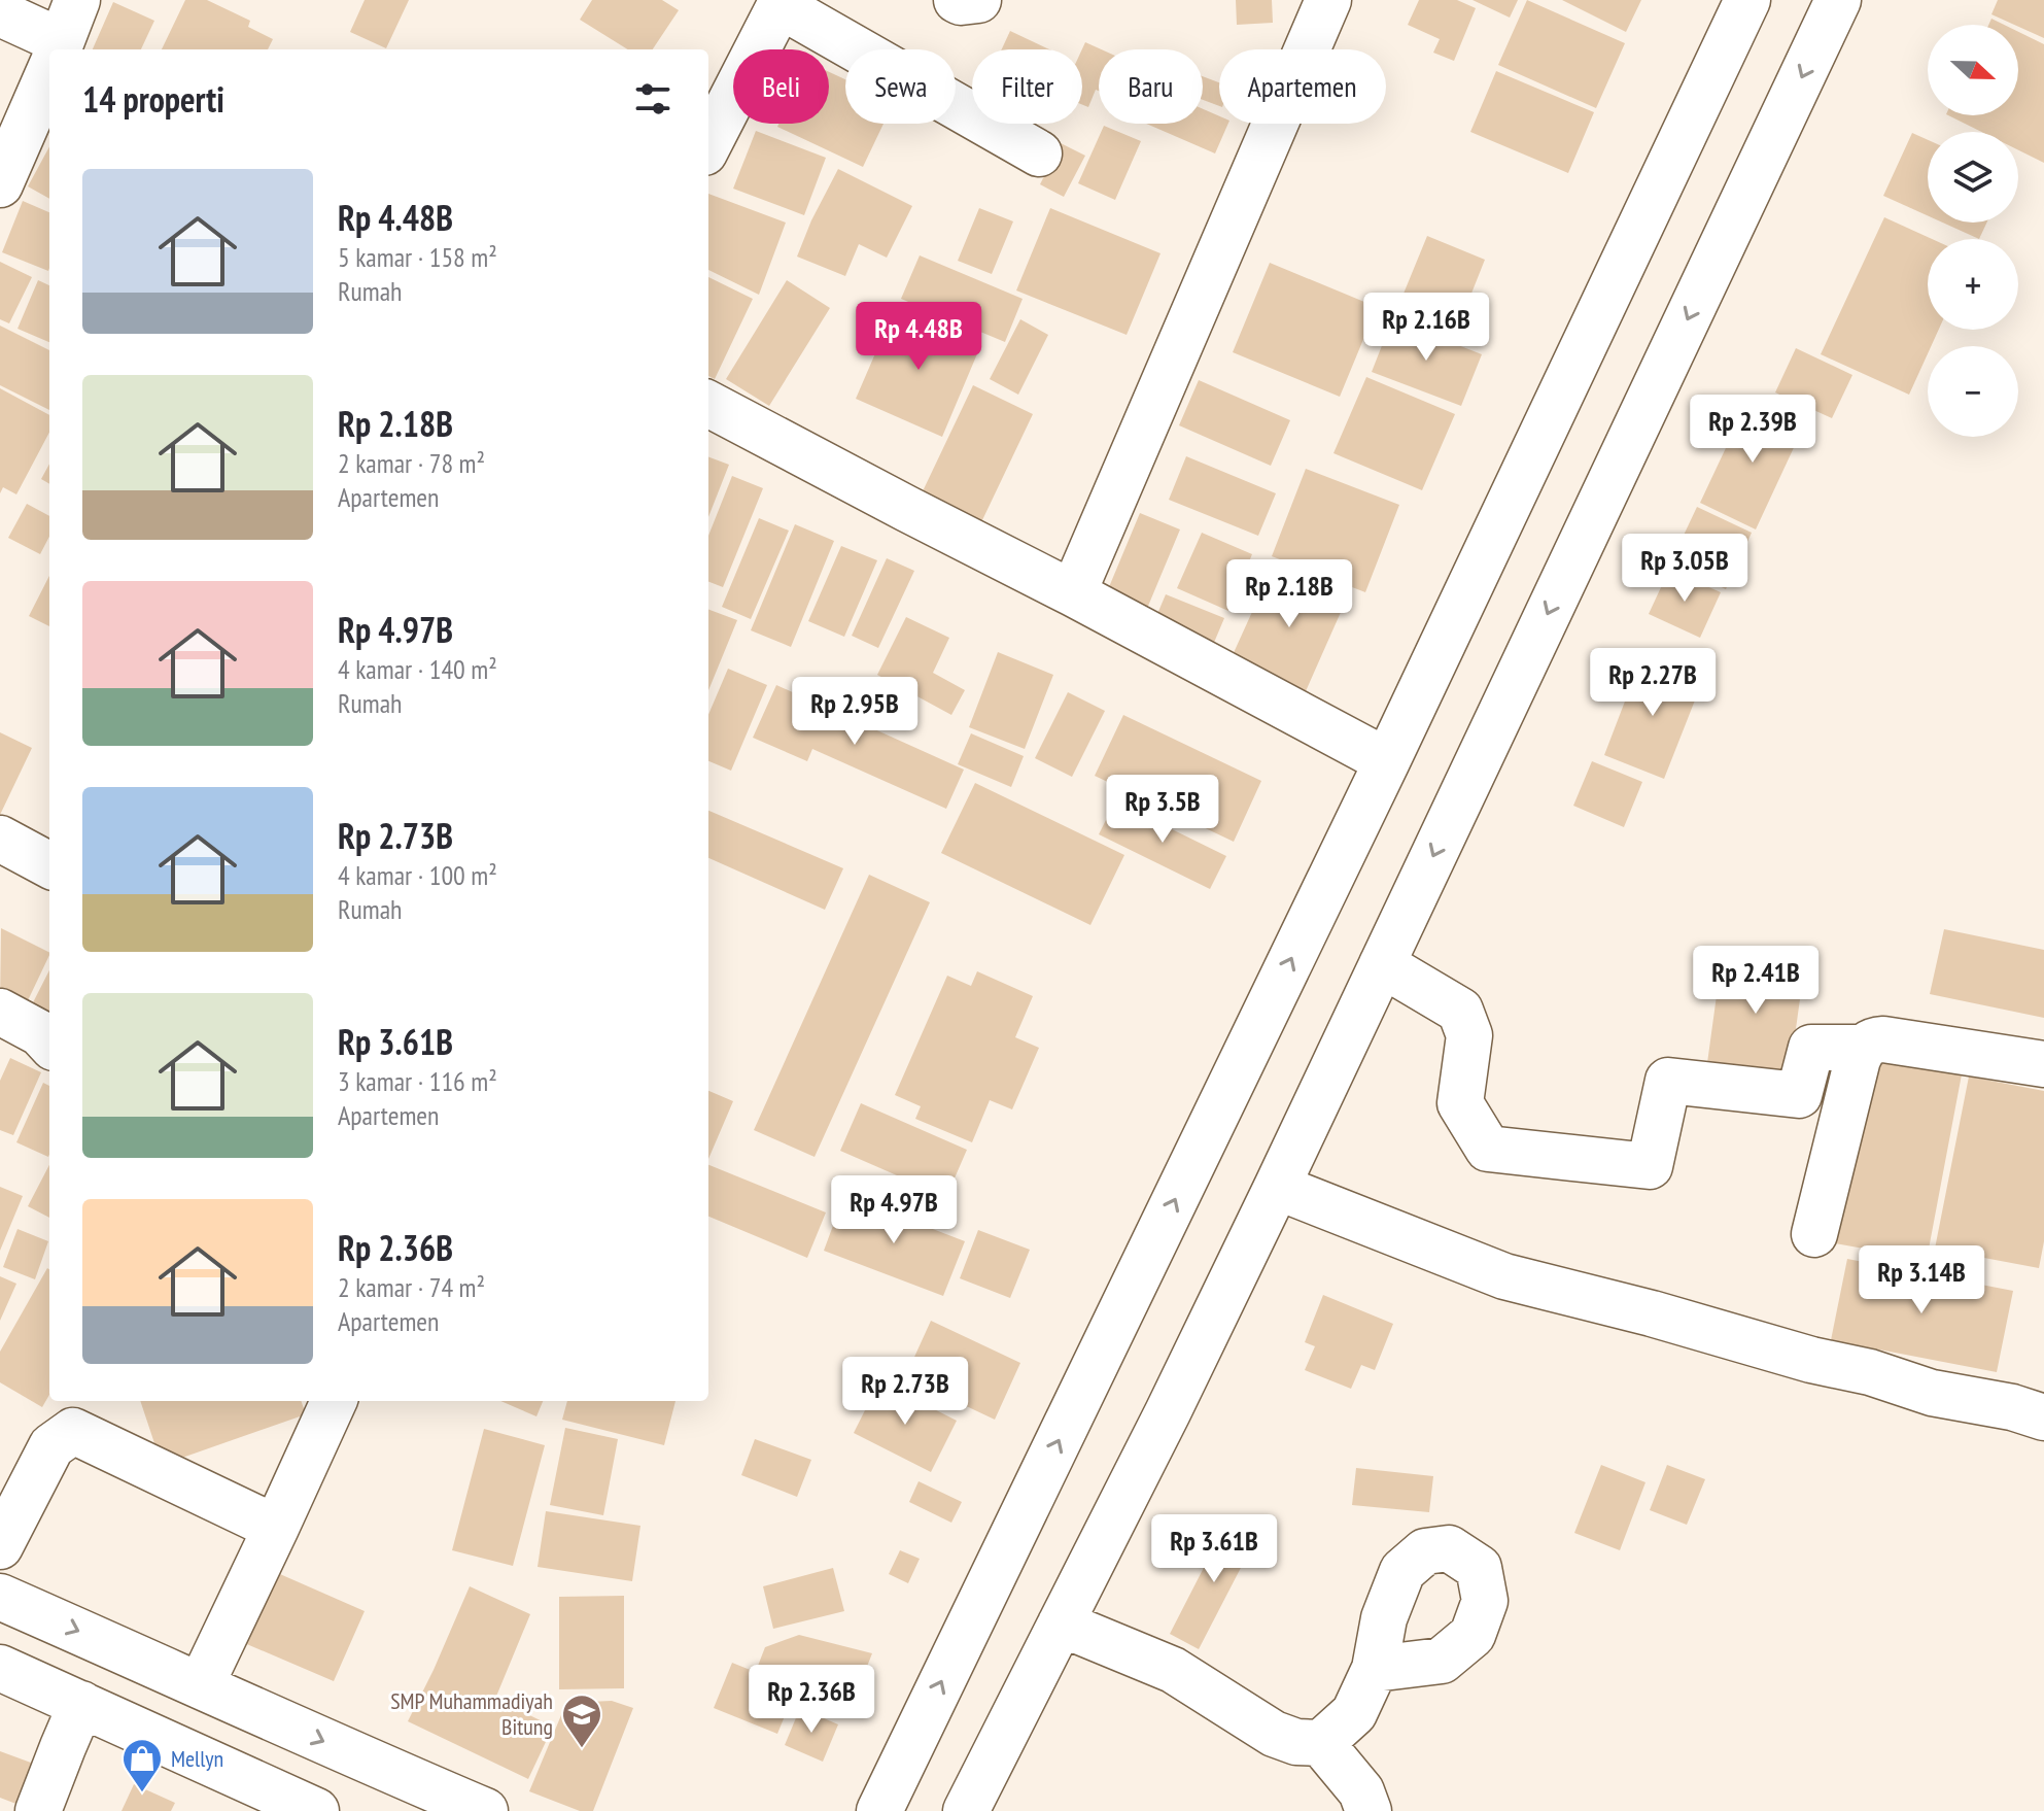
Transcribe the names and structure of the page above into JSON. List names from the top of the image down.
{
  "places": {
    "school or university": ["SMP Muhammadiyah Bitung"],
    "shop": ["Mellyn"]
  },
  "north": "right",
  "page": {
    "map_buttons": ["+", "−"],
    "chip": [
      "Beli",
      "Sewa",
      "Filter",
      "Baru",
      "Apartemen"
    ],
    "heading": "14 properti",
    "list": [
      {
        "name": "Rp 4.48B",
        "note": "5 kamar · 158 m² · Rumah"
      },
      {
        "name": "Rp 2.18B",
        "note": "2 kamar · 78 m² · Apartemen"
      },
      {
        "name": "Rp 4.97B",
        "note": "4 kamar · 140 m² · Rumah"
      },
      {
        "name": "Rp 2.73B",
        "note": "4 kamar · 100 m² · Rumah"
      },
      {
        "name": "Rp 3.61B",
        "note": "3 kamar · 116 m² · Apartemen"
      },
      {
        "name": "Rp 2.36B",
        "note": "2 kamar · 74 m² · Apartemen"
      }
    ],
    "price": [
      "Rp 2.16B",
      "Rp 4.48B",
      "Rp 2.39B",
      "Rp 3.05B",
      "Rp 2.18B",
      "Rp 2.27B",
      "Rp 2.95B",
      "Rp 3.5B",
      "Rp 2.41B",
      "Rp 4.97B",
      "Rp 3.14B",
      "Rp 2.73B",
      "Rp 3.61B",
      "Rp 2.36B"
    ]
  }
}
